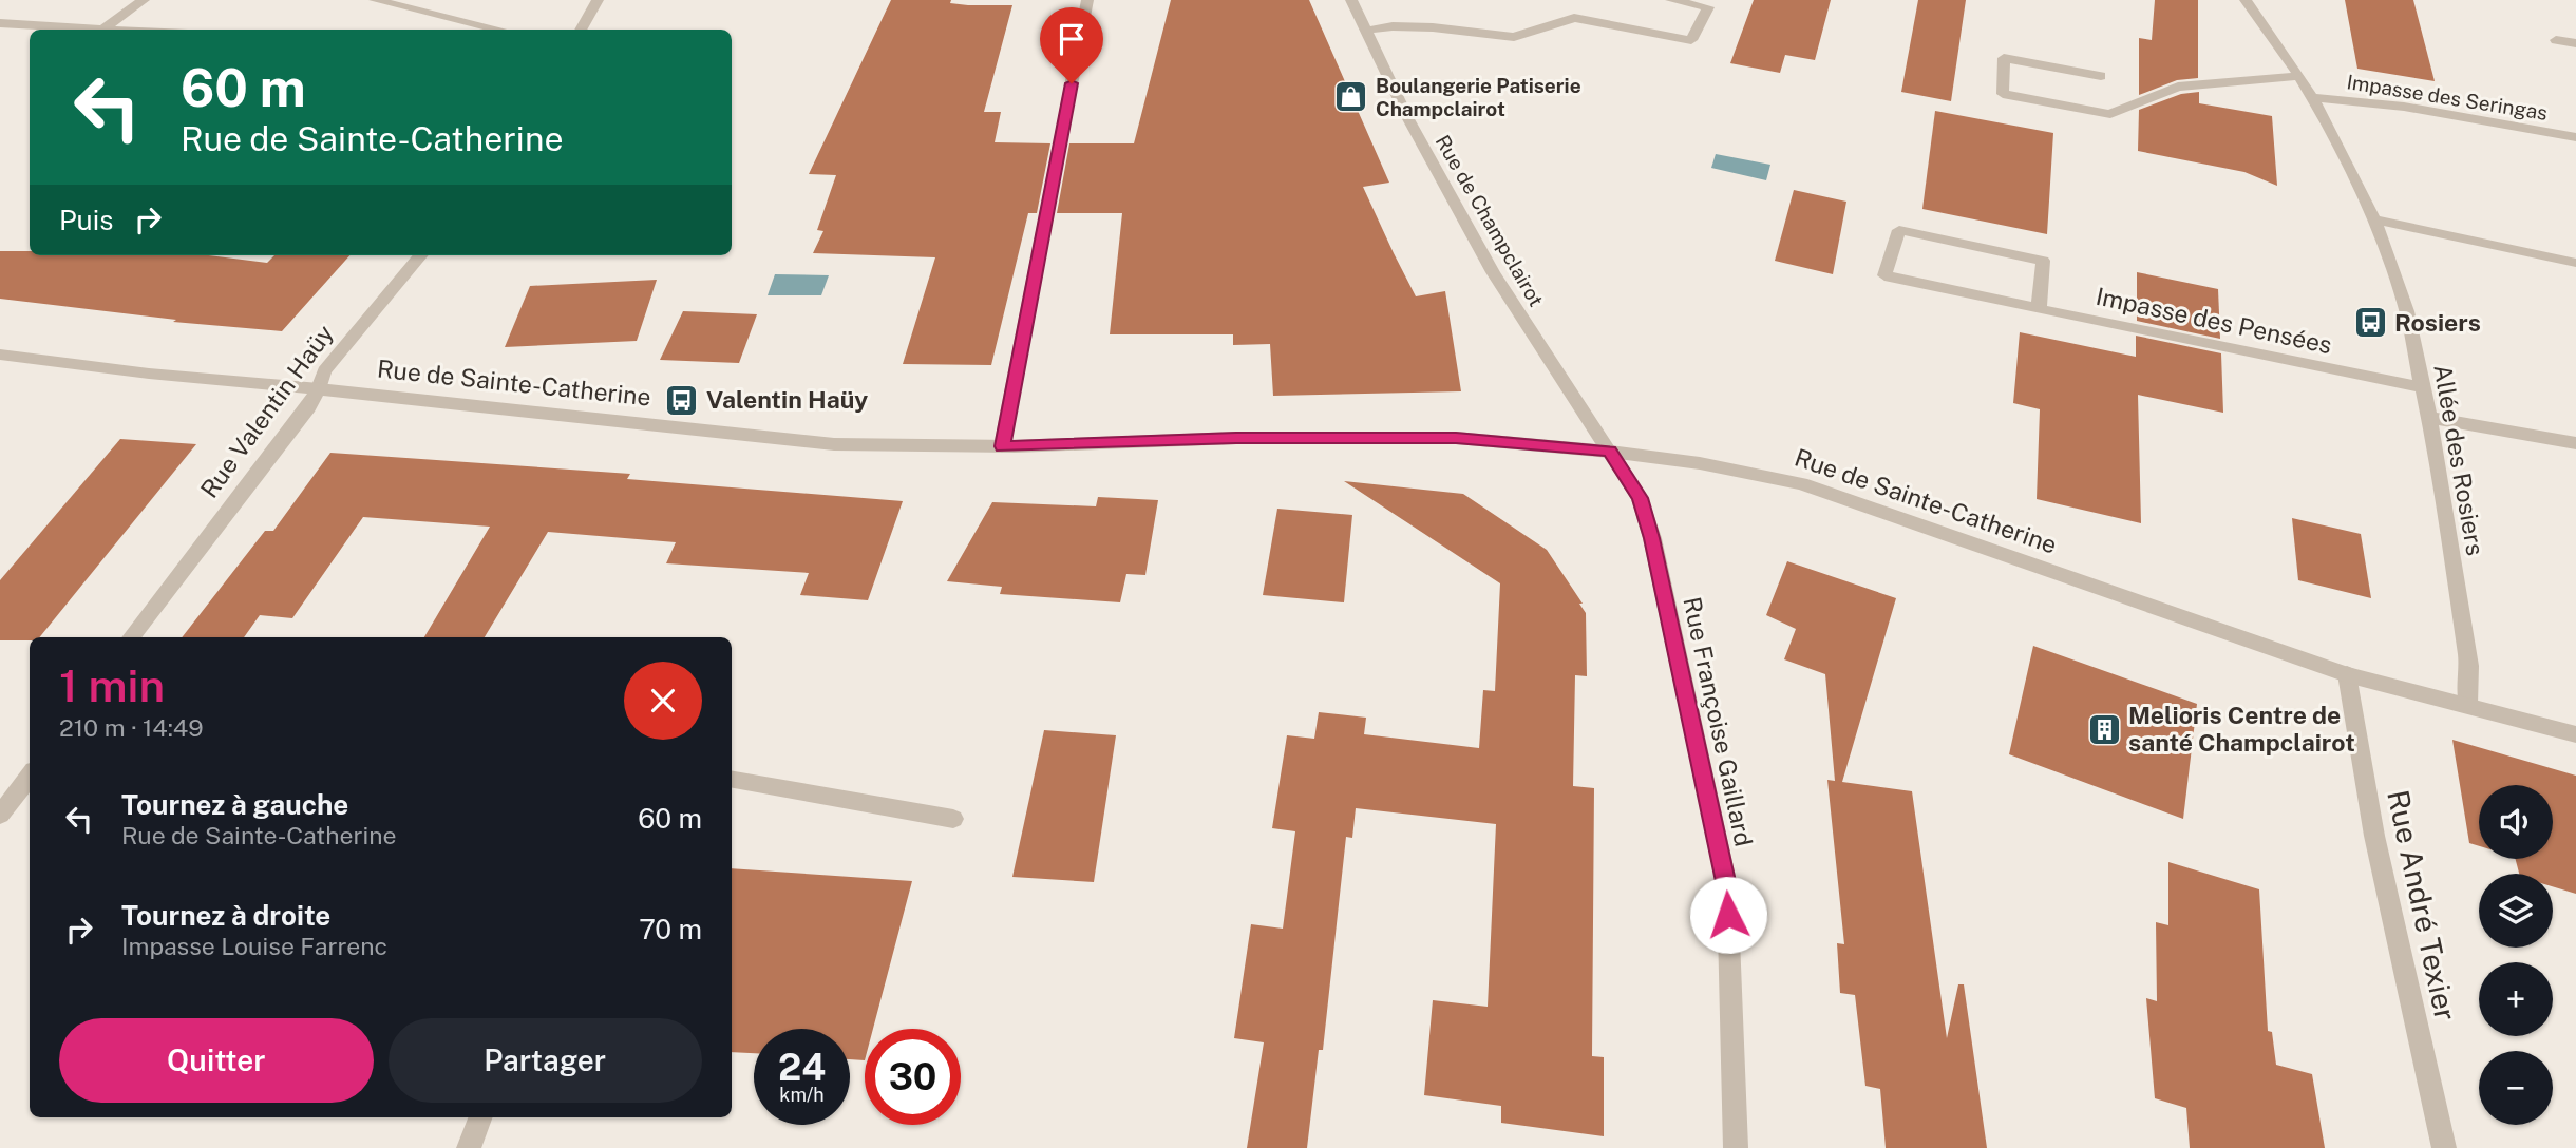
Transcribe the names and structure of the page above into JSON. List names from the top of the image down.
{
  "streets": {
    "street": [
      "Impasse des Seringas",
      "Rue de Champclairot",
      "Impasse des Pensées",
      "Rue de Sainte-Catherine",
      "Rue Valentin Haüy",
      "Allée des Rosiers",
      "Rue Françoise Gaillard",
      "Rue André Texier"
    ]
  },
  "crossings": [
    ["Impasse des Seringas", "Allée des Rosiers"],
    ["Rue de Champclairot", "Rue de Sainte-Catherine"],
    ["Rue de Champclairot", "Rue Françoise Gaillard"],
    ["Impasse des Pensées", "Allée des Rosiers"],
    ["Rue de Sainte-Catherine", "Rue Valentin Haüy"],
    ["Rue de Sainte-Catherine", "Allée des Rosiers"],
    ["Rue de Sainte-Catherine", "Rue Françoise Gaillard"],
    ["Rue de Sainte-Catherine", "Rue André Texier"]
  ],
  "places": {
    "shop": ["Boulangerie Patiserie Champclairot"],
    "bus stop": ["Rosiers", "Valentin Haüy"],
    "building": ["Melioris Centre de santé Champclairot"]
  },
  "page": {
    "turn": ["60 m", "Rue de Sainte-Catherine"],
    "then": "Puis",
    "heading": ["1 min", "210 m · 14:49"],
    "list": [
      {
        "name": "Tournez à gauche",
        "note": "Rue de Sainte-Catherine",
        "value": "60 m"
      },
      {
        "name": "Tournez à droite",
        "note": "Impasse Louise Farrenc",
        "value": "70 m"
      }
    ],
    "map_buttons": ["+", "−"],
    "buttons": ["Quitter", "Partager"],
    "speed": "24 km/h",
    "limit": "30"
  }
}
